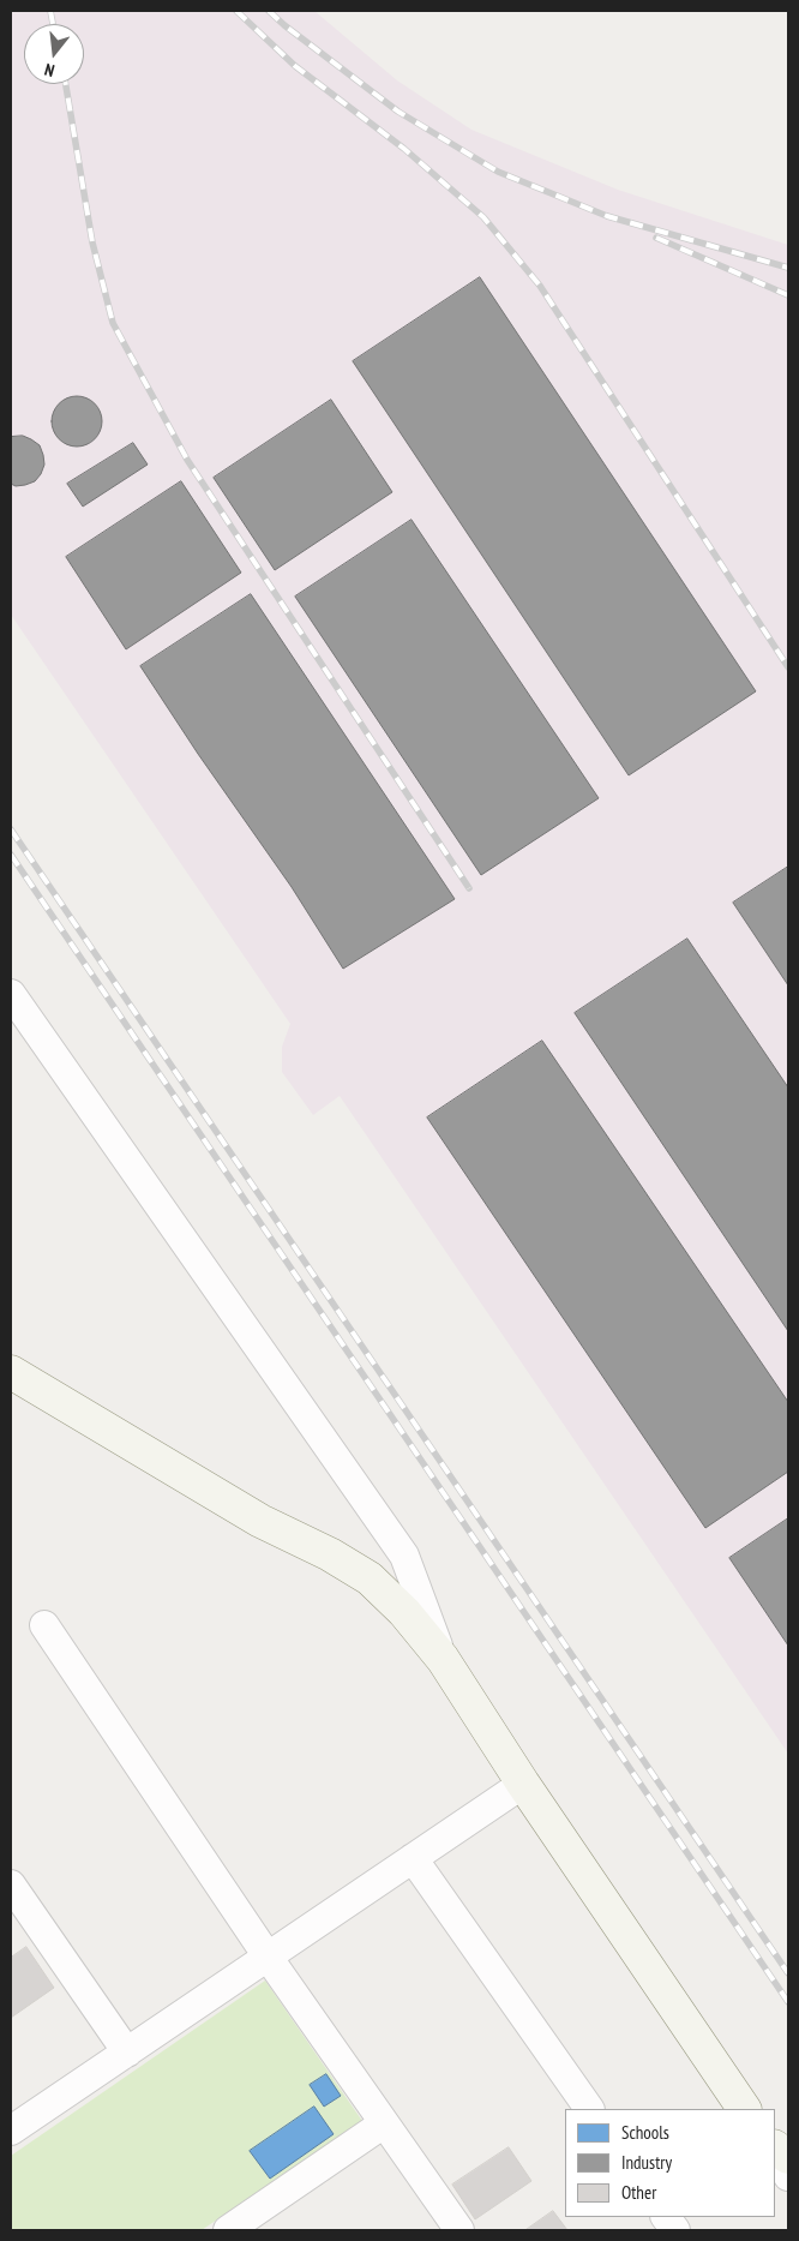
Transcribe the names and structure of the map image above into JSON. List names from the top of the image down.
{
  "legend": ["Schools", "Industry", "Other"],
  "north": "bottom"
}
